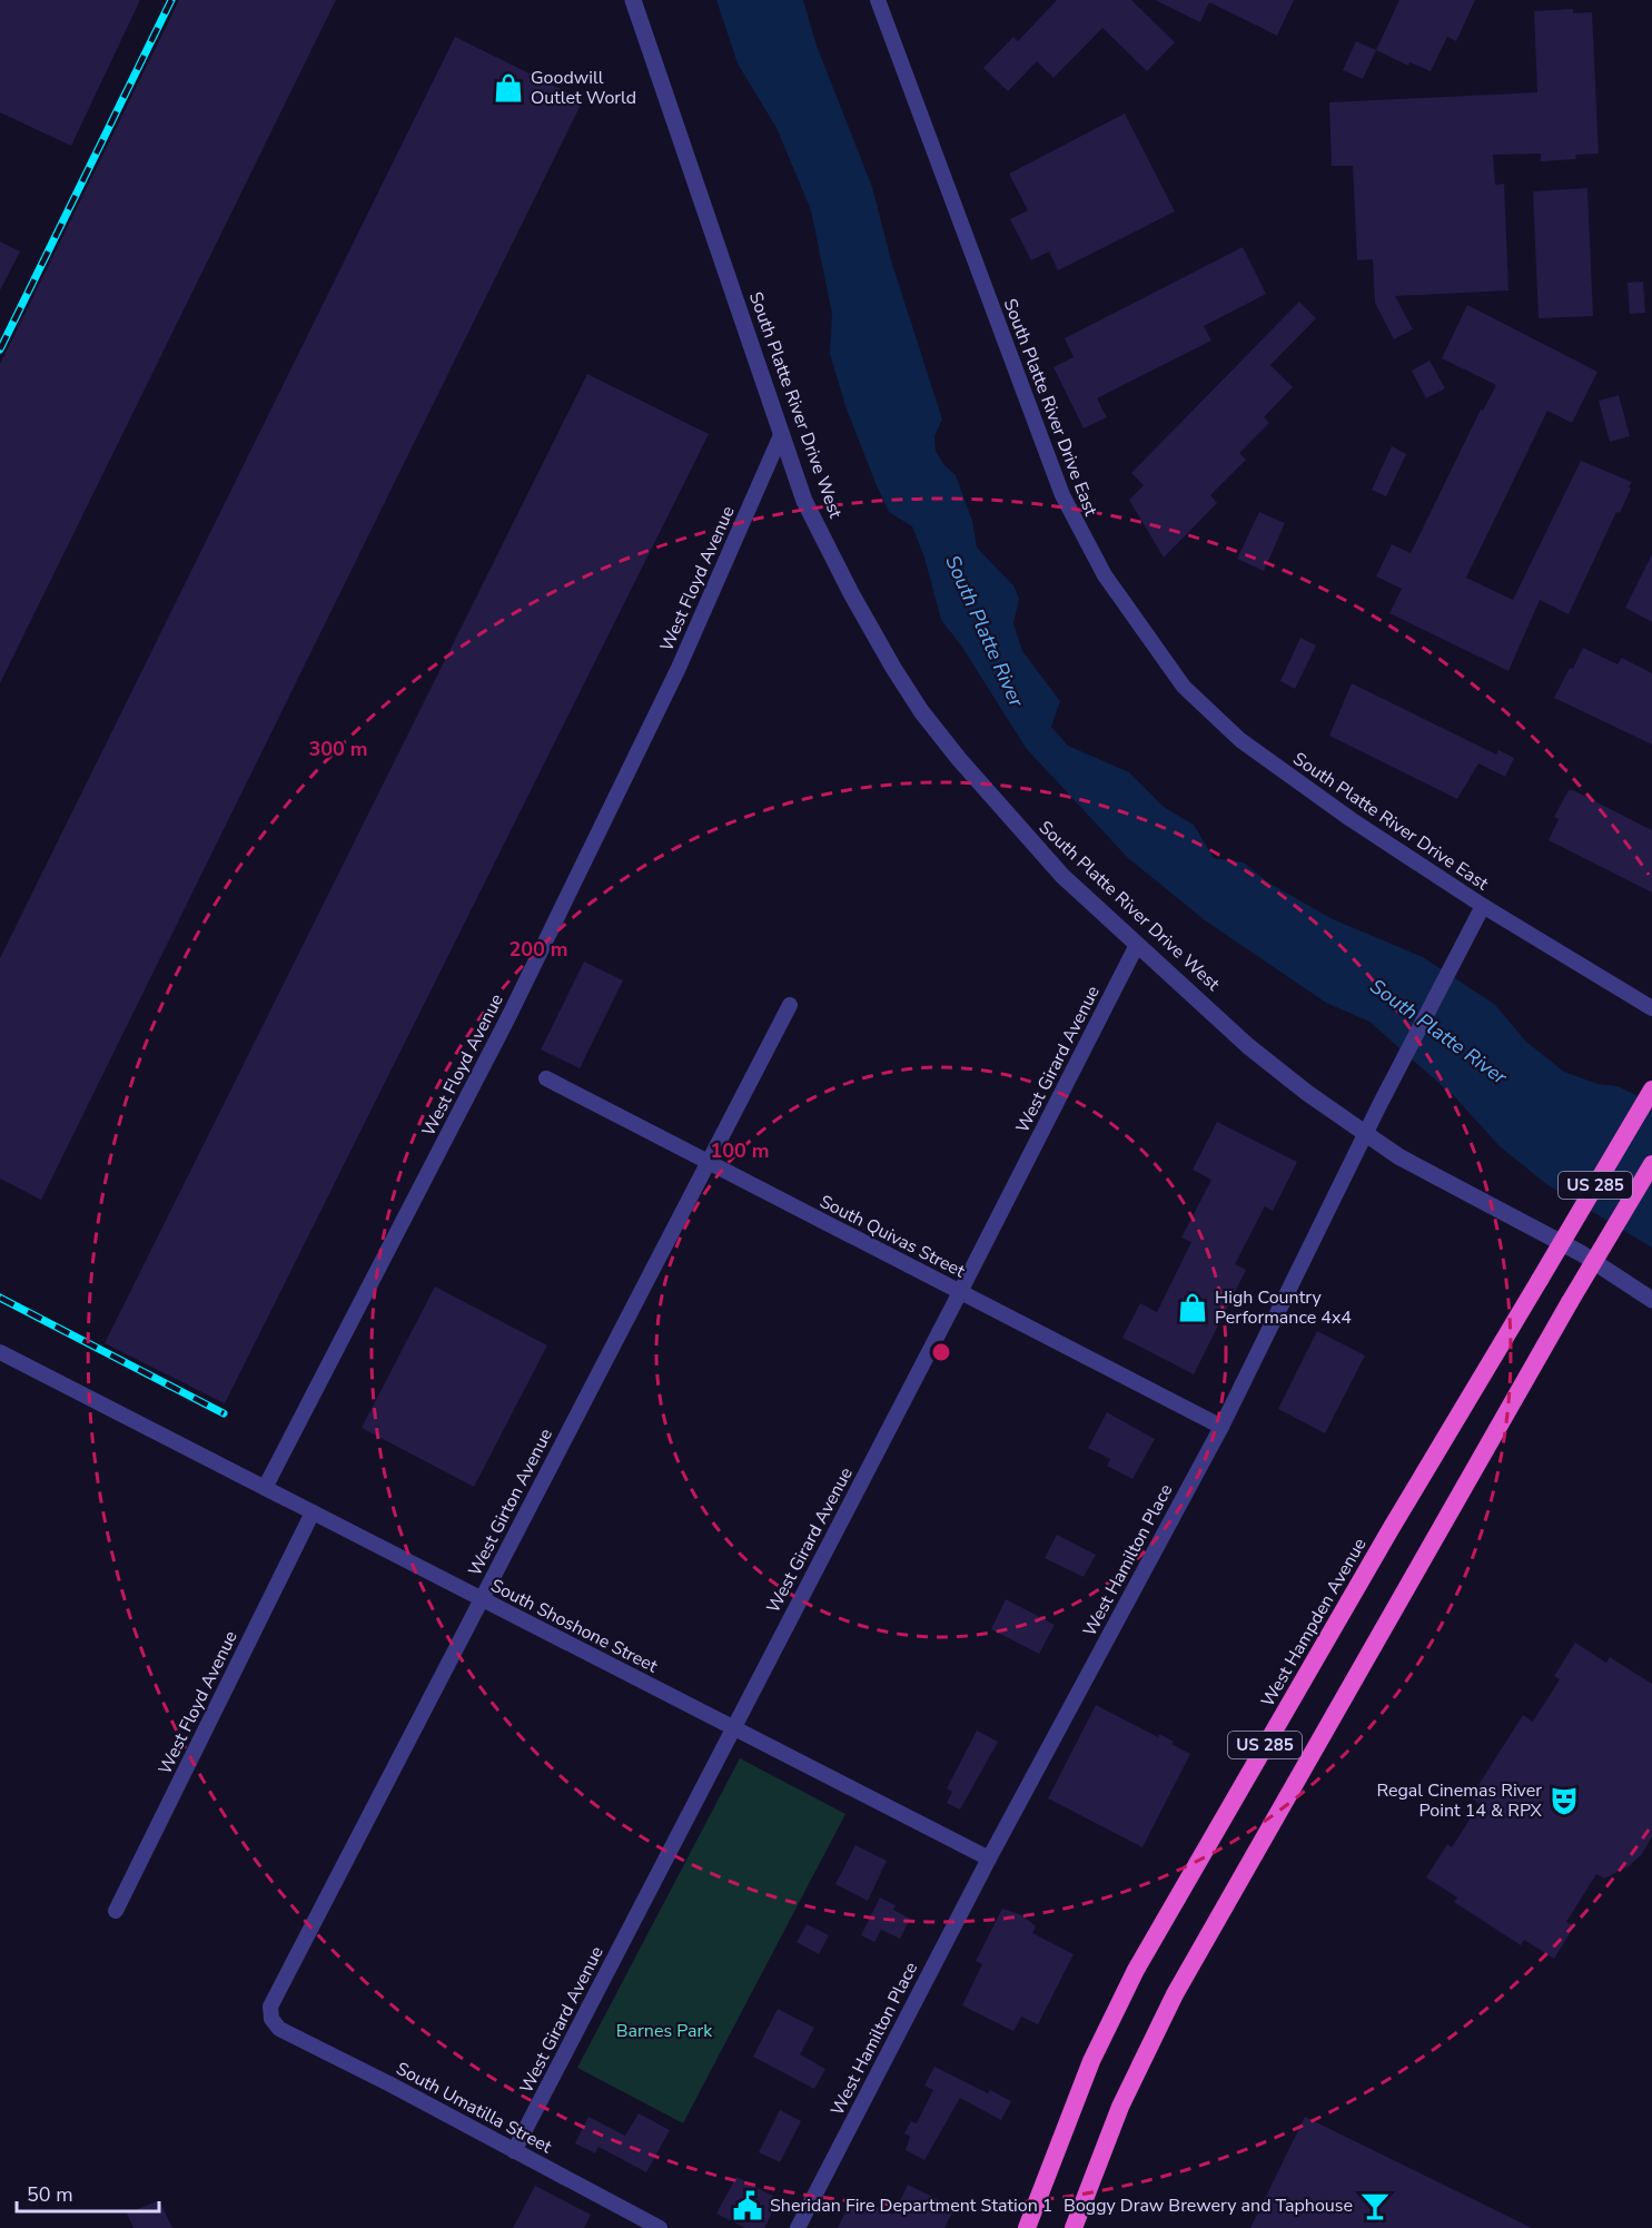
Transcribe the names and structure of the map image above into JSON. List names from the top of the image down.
{
  "streets": {
    "highway": ["US 285", "West Hampden Avenue"],
    "street": [
      "South Platte River Drive West",
      "South Platte River Drive East",
      "West Floyd Avenue",
      "West Girard Avenue",
      "South Quivas Street",
      "West Girton Avenue",
      "West Hamilton Place",
      "South Shoshone Street",
      "South Umatilla Street"
    ]
  },
  "crossings": [
    ["South Platte River Drive West", "West Floyd Avenue"],
    ["South Platte River Drive West", "West Girard Avenue"],
    ["South Platte River Drive West", "West Hamilton Place"],
    ["South Platte River Drive East", "West Hamilton Place"],
    ["West Floyd Avenue", "South Shoshone Street"],
    ["West Girard Avenue", "South Quivas Street"],
    ["West Girard Avenue", "South Shoshone Street"],
    ["West Girard Avenue", "South Umatilla Street"],
    ["South Quivas Street", "West Girton Avenue"],
    ["South Quivas Street", "West Hamilton Place"],
    ["West Girton Avenue", "South Shoshone Street"],
    ["West Girton Avenue", "South Umatilla Street"],
    ["West Hamilton Place", "South Shoshone Street"]
  ],
  "water": ["South Platte River"],
  "parks": ["Barnes Park"],
  "places": {
    "shop": ["Goodwill Outlet World", "High Country Performance 4x4"],
    "theatre": ["Regal Cinemas River Point 14 & RPX"],
    "public building": ["Sheridan Fire Department Station 1"],
    "bar": ["Boggy Draw Brewery and Taphouse"]
  },
  "scale_bar": "50 m",
  "rings": ["300 m", "200 m", "100 m"]
}
